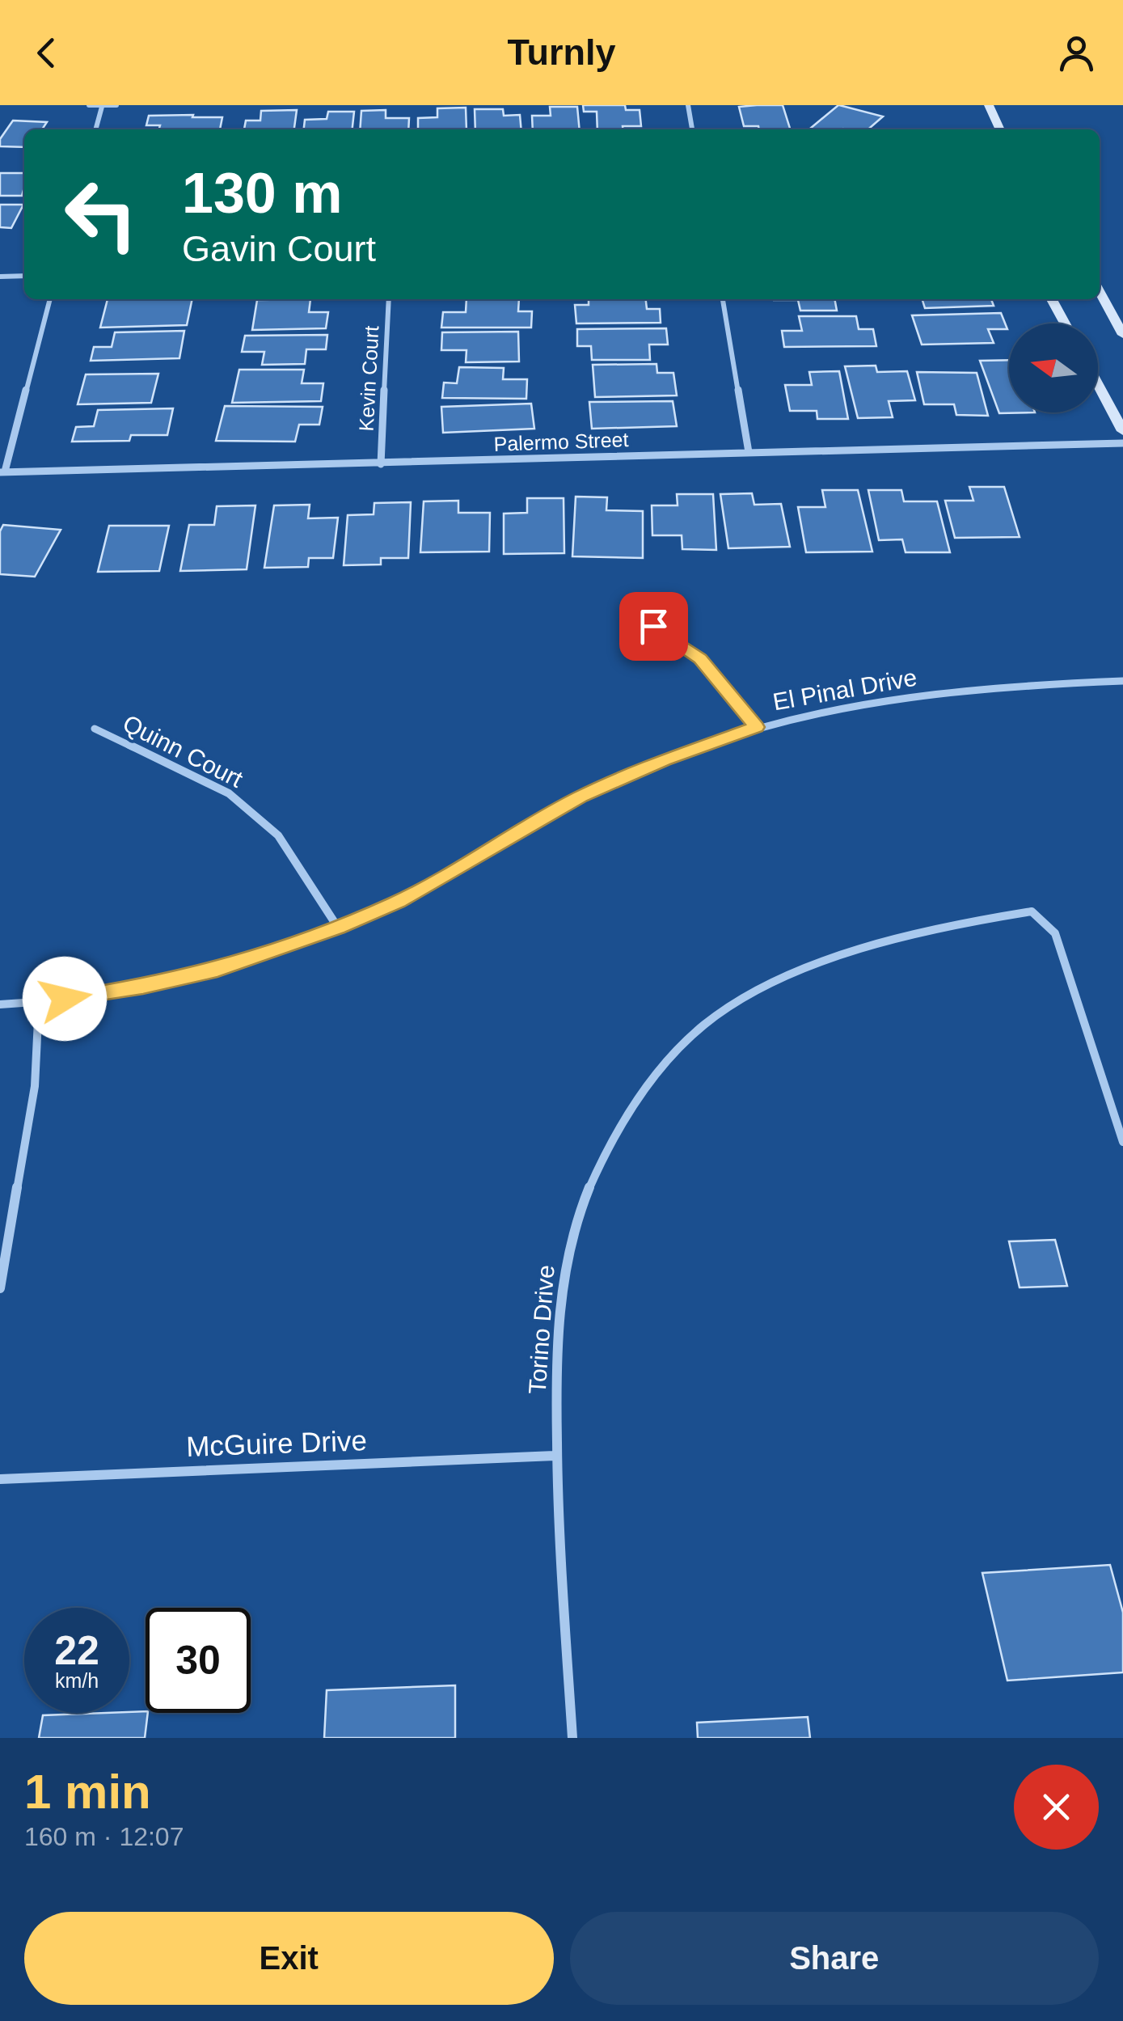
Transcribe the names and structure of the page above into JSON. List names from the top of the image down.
{
  "streets": {
    "street": [
      "Kevin Court",
      "Palermo Street",
      "El Pinal Drive",
      "Quinn Court",
      "Torino Drive",
      "McGuire Drive"
    ]
  },
  "crossings": [
    ["Kevin Court", "Palermo Street"],
    ["El Pinal Drive", "Quinn Court"],
    ["Torino Drive", "McGuire Drive"]
  ],
  "north": "left",
  "page": {
    "header": "Turnly",
    "turn": ["130 m", "Gavin Court"],
    "speed": "22 km/h",
    "limit": "30",
    "heading": ["1 min", "160 m · 12:07"],
    "buttons": ["Exit", "Share"]
  }
}
